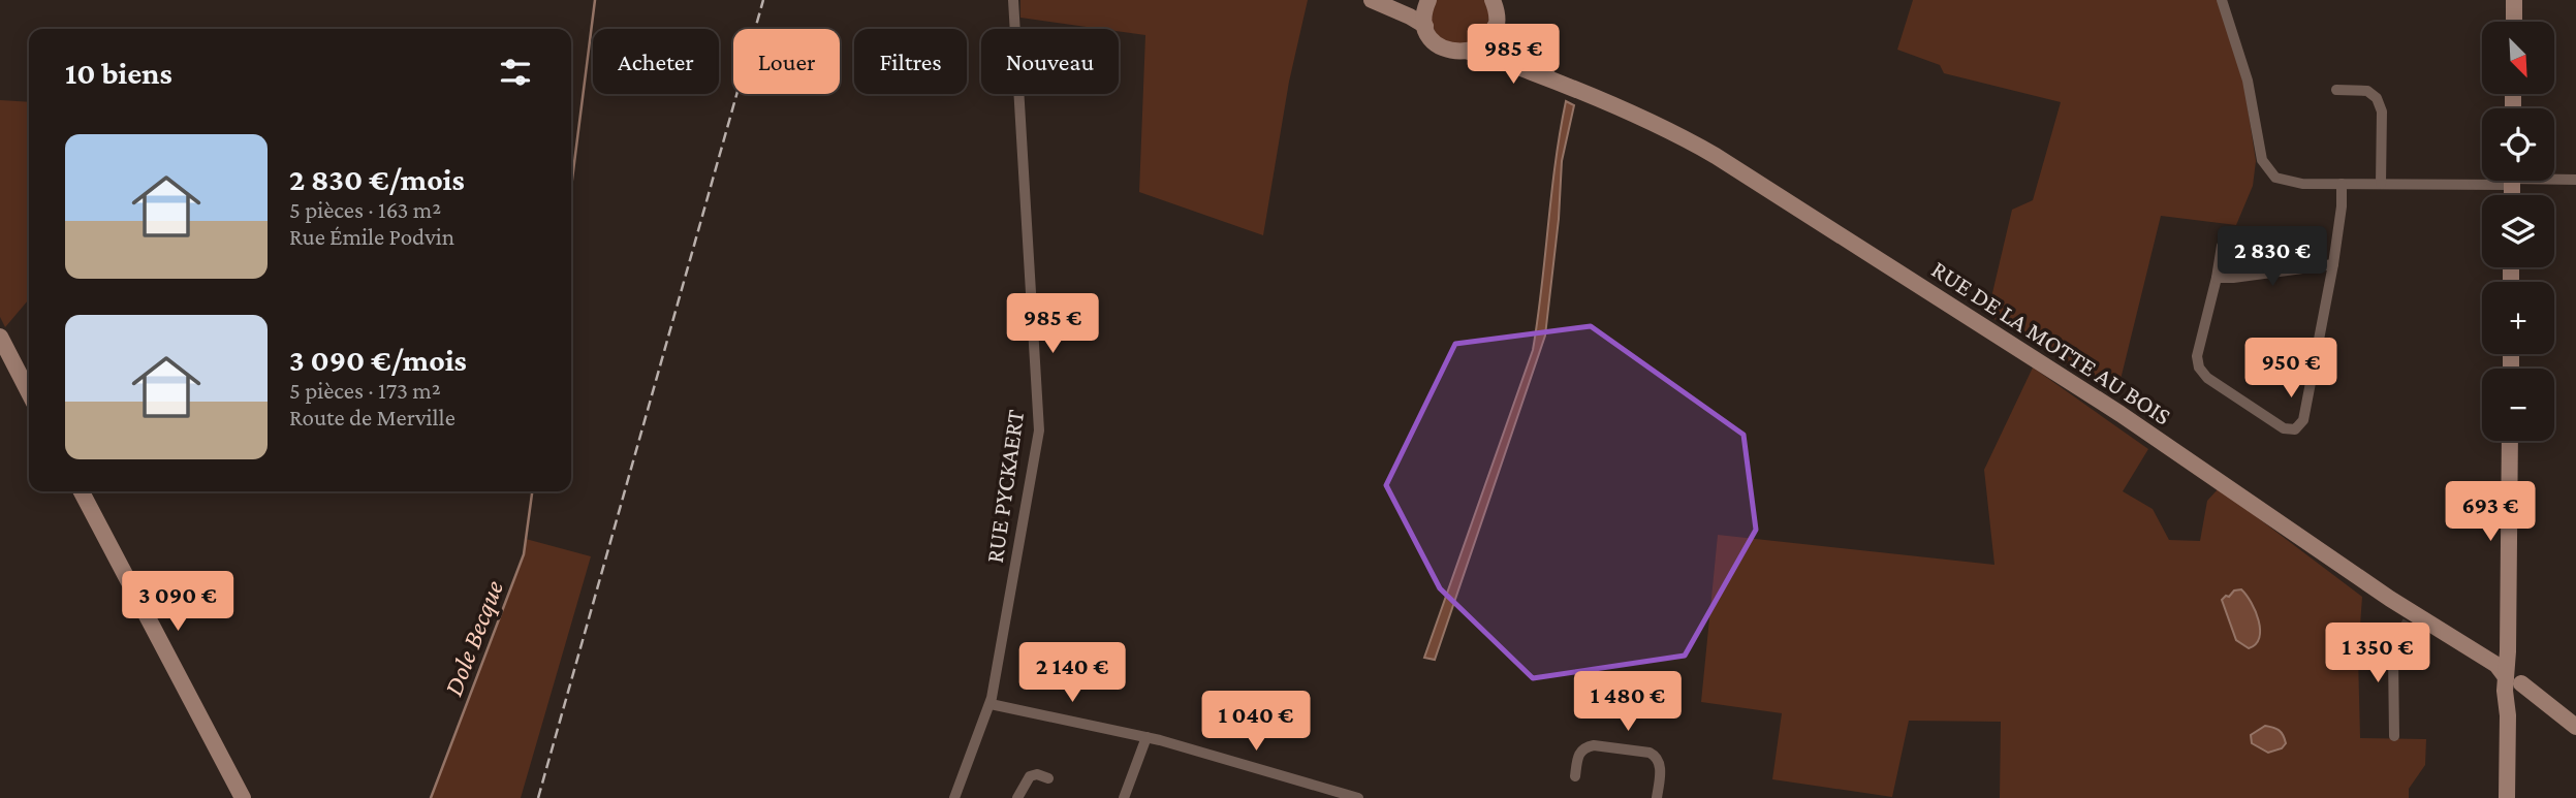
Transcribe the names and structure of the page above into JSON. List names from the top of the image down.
{
  "streets": {
    "street": ["RUE DE LA MOTTE AU BOIS", "RUE PYCKAERT"]
  },
  "water": ["Dole Becque"],
  "north": "bottom right",
  "page": {
    "map_buttons": ["+", "−"],
    "price": [
      "985 €",
      "2 830 €",
      "985 €",
      "950 €",
      "693 €",
      "3 090 €",
      "1 350 €",
      "2 140 €",
      "1 480 €",
      "1 040 €"
    ],
    "chip": [
      "Acheter",
      "Louer",
      "Filtres",
      "Nouveau"
    ],
    "heading": "10 biens",
    "list": [
      {
        "name": "2 830 €/mois",
        "note": "5 pièces · 163 m² · Rue Émile Podvin"
      },
      {
        "name": "3 090 €/mois",
        "note": "5 pièces · 173 m² · Route de Merville"
      }
    ]
  }
}
